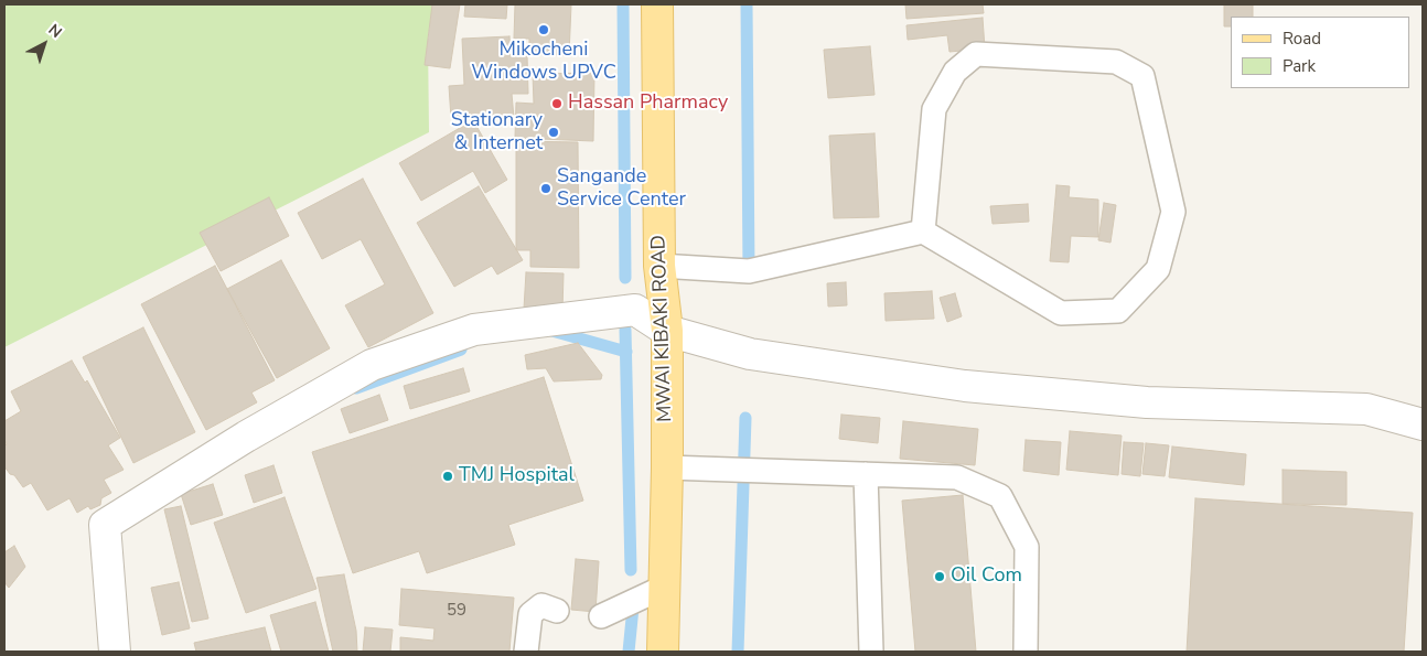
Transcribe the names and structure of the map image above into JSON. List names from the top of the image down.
{
  "streets": {
    "main road": ["MWAI KIBAKI ROAD"]
  },
  "places": [
    "Mikocheni Windows UPVC",
    "Hassan Pharmacy",
    "Stationary & Internet",
    "Sangande Service Center",
    "TMJ Hospital",
    "Oil Com"
  ],
  "house_numbers": ["59"],
  "legend": ["Road", "Park"],
  "north": "top right"
}
